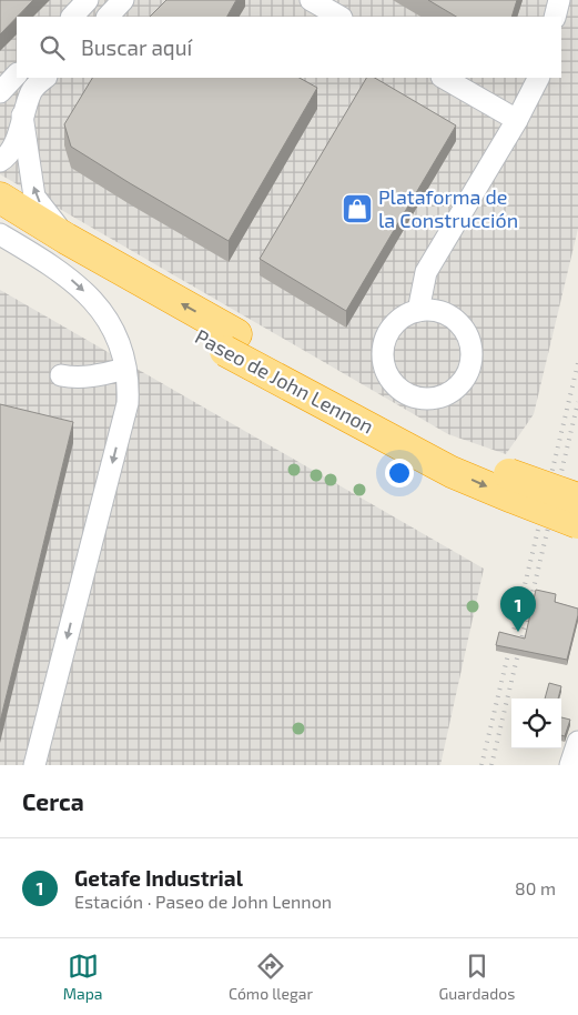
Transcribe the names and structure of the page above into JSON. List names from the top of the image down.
{
  "streets": {
    "highway": ["Paseo de John Lennon"]
  },
  "places": {
    "shop": ["Plataforma de la Construcción"]
  },
  "page": {
    "search": "Buscar aquí",
    "pins": "1",
    "heading": "Cerca",
    "list": [
      {
        "mark": "1",
        "name": "Getafe Industrial",
        "note": "Estación · Paseo de John Lennon",
        "value": "80 m"
      }
    ],
    "nav": ["Mapa", "Cómo llegar", "Guardados"]
  }
}
